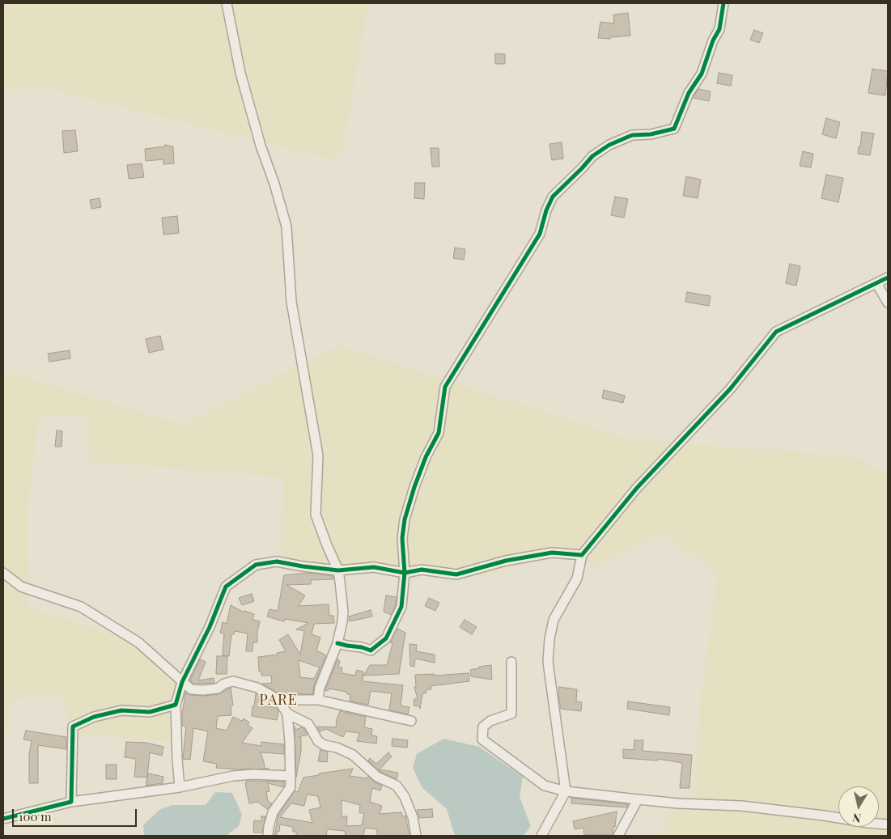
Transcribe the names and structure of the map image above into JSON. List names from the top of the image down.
{
  "districts": ["PARE"],
  "scale_bar": "100 m",
  "north": "bottom"
}
